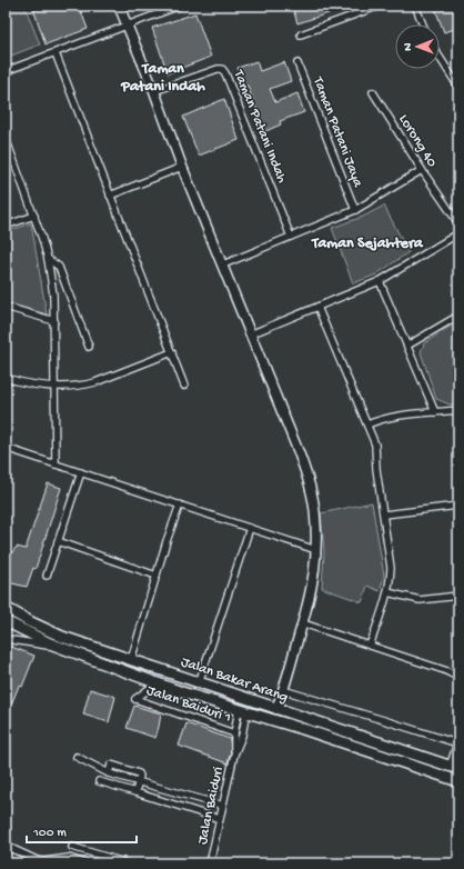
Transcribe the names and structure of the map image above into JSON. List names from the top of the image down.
{
  "streets": {
    "main road": ["Jalan Bakar Arang"],
    "street": [
      "Taman Patani Indah",
      "Taman Patani Jaya",
      "Lorong 40",
      "Jalan Baiduri 1",
      "Jalan Baiduri"
    ]
  },
  "crossings": [
    ["Jalan Bakar Arang", "Jalan Baiduri 1"],
    ["Jalan Bakar Arang", "Jalan Baiduri"],
    ["Jalan Baiduri 1", "Jalan Baiduri"]
  ],
  "districts": ["Taman Patani Indah", "Taman Sejahtera"],
  "scale_bar": "100 m",
  "north": "left"
}
